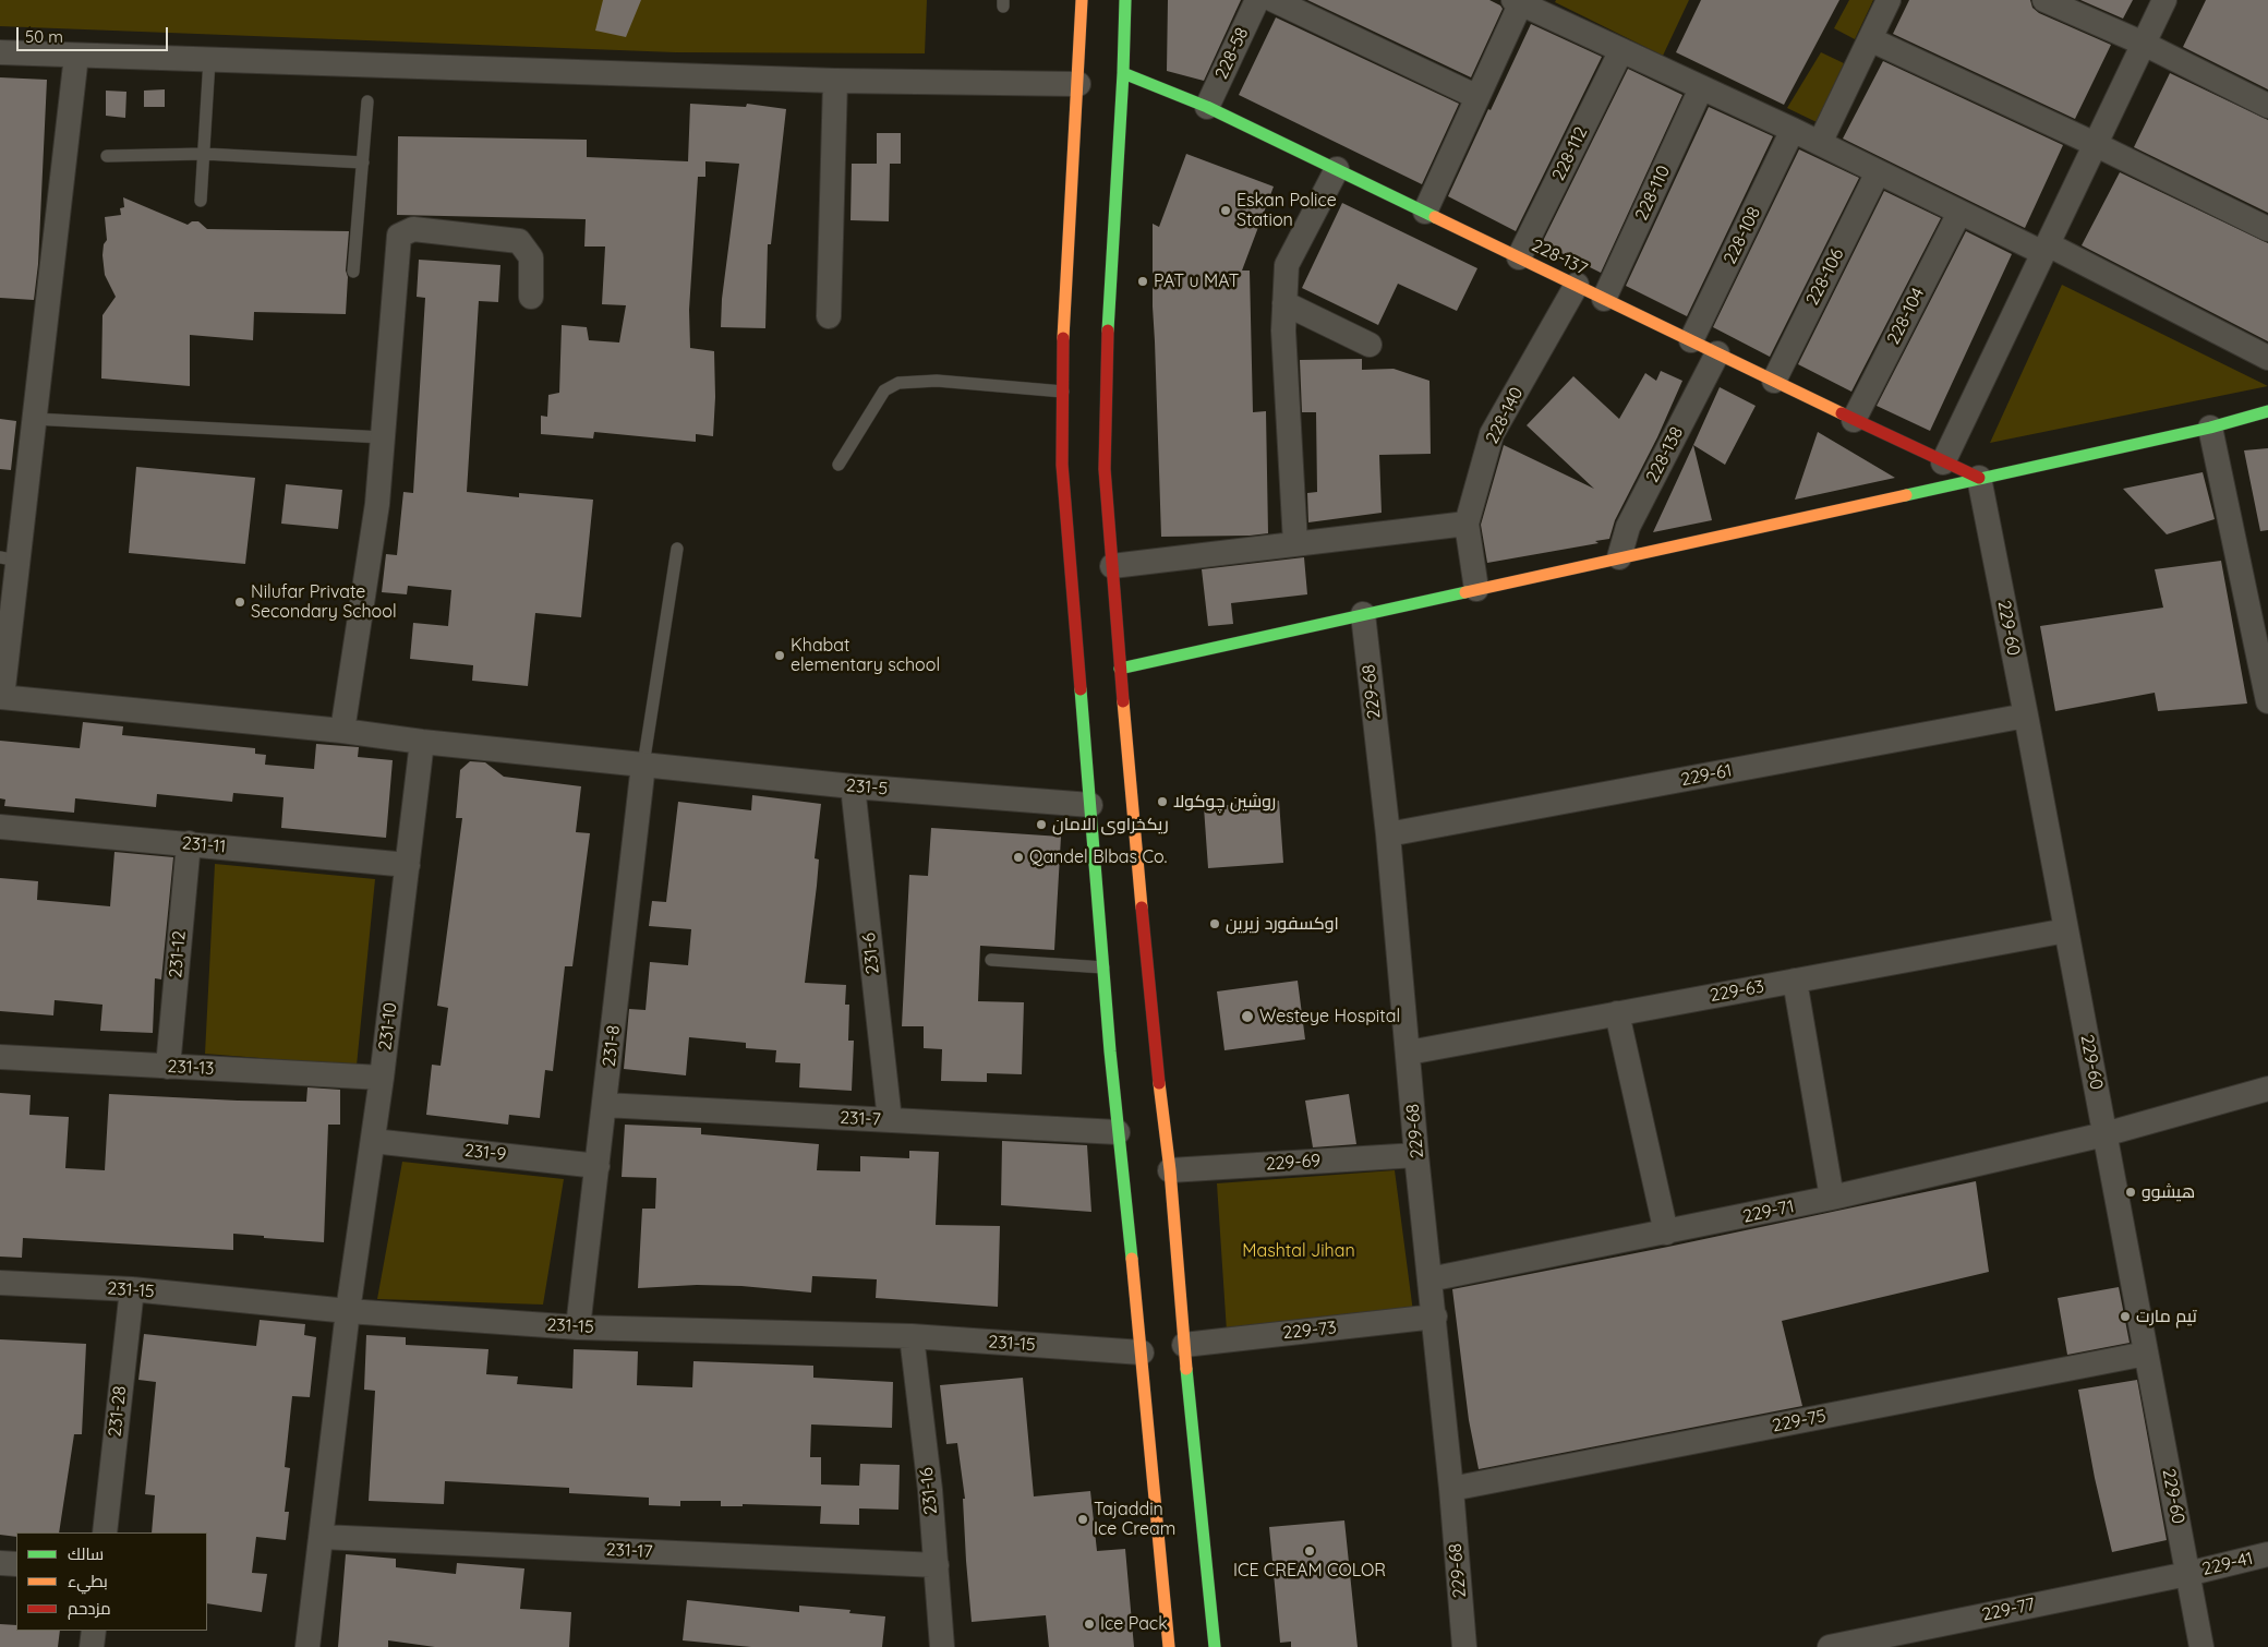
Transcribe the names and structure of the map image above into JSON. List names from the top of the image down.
{
  "streets": {
    "main road": ["228-137"],
    "street": [
      "228-58",
      "228-112",
      "228-110",
      "228-108",
      "228-106",
      "228-104",
      "228-140",
      "228-138",
      "229-60",
      "229-68",
      "229-61",
      "231-5",
      "231-11",
      "231-6",
      "231-12",
      "229-63",
      "231-10",
      "231-8",
      "231-13",
      "231-7",
      "231-9",
      "229-69",
      "229-71",
      "231-15",
      "229-73",
      "231-28",
      "229-75",
      "231-16",
      "231-17",
      "229-41",
      "229-77"
    ]
  },
  "crossings": [
    ["228-58", "228-137"],
    ["228-112", "228-137"],
    ["228-110", "228-137"],
    ["228-108", "228-137"],
    ["228-137", "228-106"],
    ["228-137", "228-104"],
    ["228-137", "228-140"],
    ["228-137", "228-138"],
    ["228-137", "229-60"],
    ["229-60", "229-61"],
    ["229-60", "229-63"],
    ["229-60", "229-71"],
    ["229-60", "229-75"],
    ["229-60", "229-41"],
    ["229-60", "229-77"],
    ["229-68", "229-61"],
    ["229-68", "229-63"],
    ["229-68", "229-69"],
    ["229-68", "229-71"],
    ["229-68", "229-73"],
    ["229-68", "229-75"],
    ["231-5", "231-6"],
    ["231-5", "231-10"],
    ["231-5", "231-8"],
    ["231-11", "231-12"],
    ["231-11", "231-10"],
    ["231-6", "231-7"],
    ["231-12", "231-13"],
    ["231-10", "231-13"],
    ["231-10", "231-9"],
    ["231-10", "231-15"],
    ["231-10", "231-17"],
    ["231-8", "231-7"],
    ["231-8", "231-9"],
    ["231-8", "231-15"],
    ["231-15", "231-28"],
    ["231-15", "231-16"],
    ["231-16", "231-17"],
    ["229-41", "229-77"]
  ],
  "parks": ["Mashtal Jihan"],
  "places": [
    "Eskan Police Station",
    "PAT u MAT",
    "Nilufar Private Secondary School",
    "Khabat elementary school",
    "روشين چوكولا",
    "ريكخراوى الامان",
    "Qandel Blbas Co.",
    "اوكسفورد زيرين",
    "Westeye Hospital",
    "هيشوو",
    "تیم مارت",
    "Tajaddin Ice Cream",
    "ICE CREAM COLOR",
    "Ice Pack"
  ],
  "legend": ["سالك", "بطيء", "مزدحم"],
  "scale_bar": "50 m"
}
